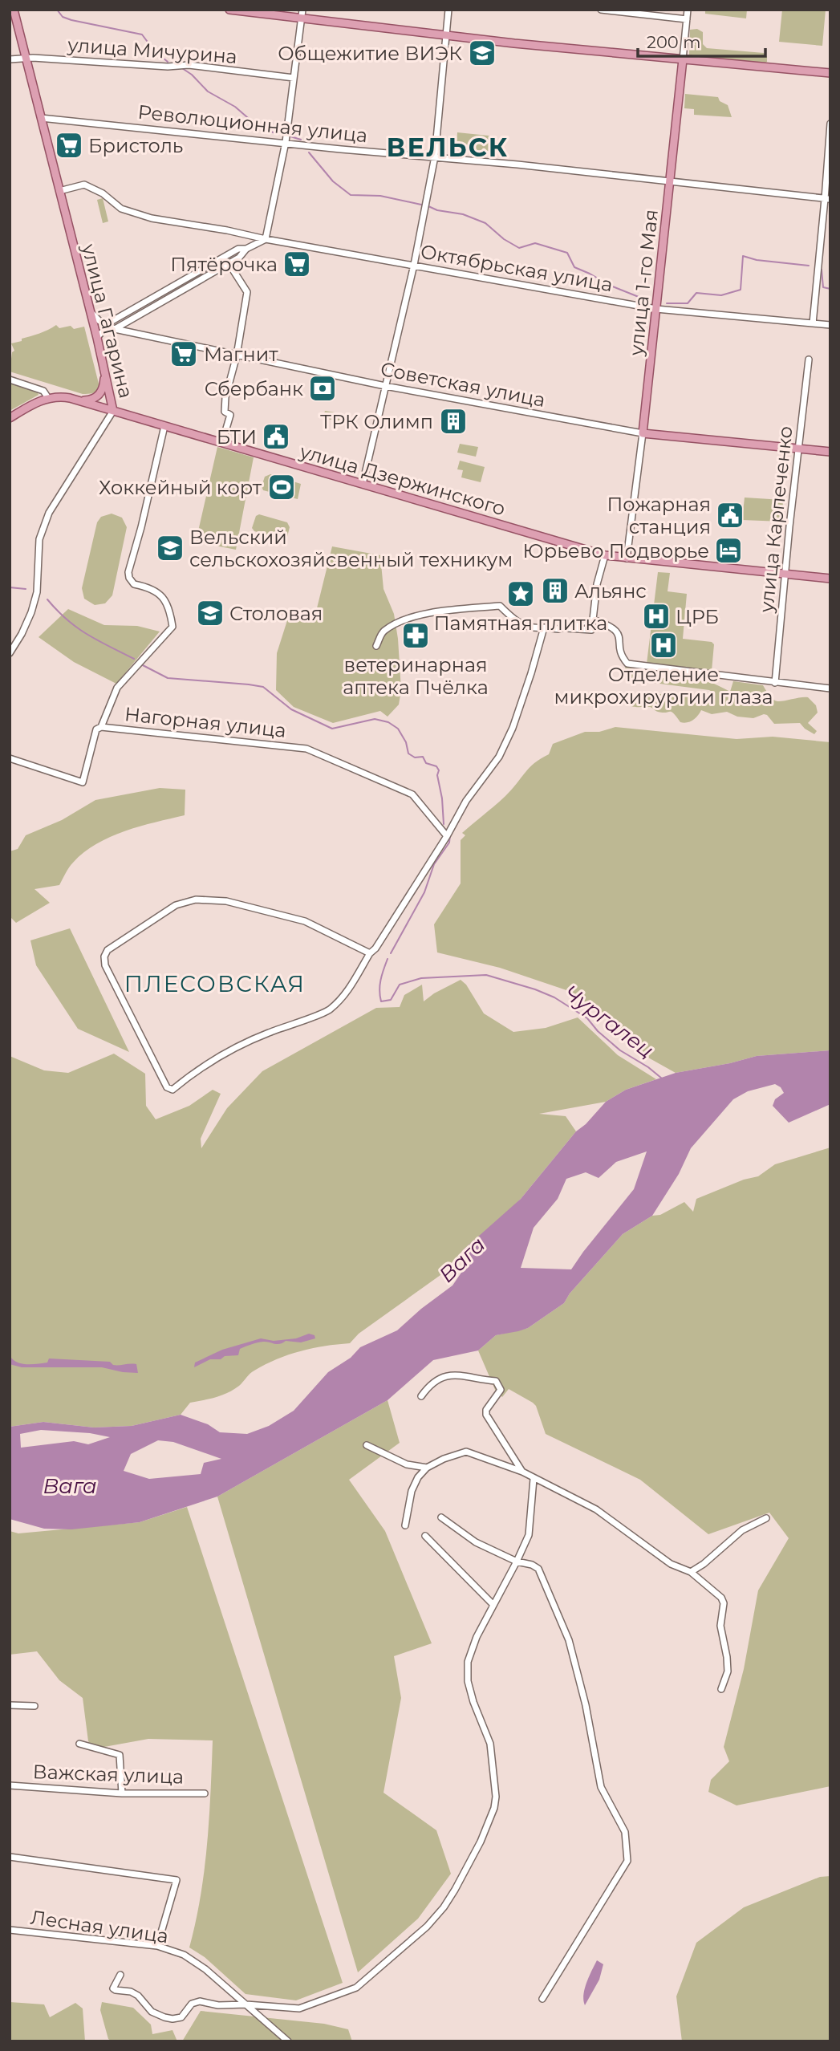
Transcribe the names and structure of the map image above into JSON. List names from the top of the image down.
{
  "streets": {
    "main road": [
      "улица 1-го Мая",
      "улица Гагарина",
      "Советская улица",
      "улица Дзержинского"
    ],
    "street": [
      "улица Мичурина",
      "Революционная улица",
      "Октябрьская улица",
      "улица Карпеченко",
      "Нагорная улица",
      "Важская улица",
      "Лесная улица"
    ]
  },
  "crossings": [
    ["улица Мичурина", "улица Гагарина"],
    ["Революционная улица", "улица 1-го Мая"],
    ["Революционная улица", "улица Гагарина"],
    ["Октябрьская улица", "улица 1-го Мая"],
    ["Октябрьская улица", "улица Гагарина"],
    ["улица 1-го Мая", "Советская улица"],
    ["улица 1-го Мая", "улица Дзержинского"],
    ["улица Гагарина", "Советская улица"],
    ["улица Гагарина", "улица Дзержинского"],
    ["Советская улица", "улица Карпеченко"],
    ["улица Дзержинского", "улица Карпеченко"]
  ],
  "districts": ["ВЕЛЬСК", "ПЛЕСОВСКАЯ"],
  "water": ["Чургалец", "Вага"],
  "places": {
    "school or university": ["Общежитие ВИЭК", "Вельский сельскохозяйсвенный техникум", "Столовая"],
    "supermarket": ["Бристоль", "Пятёрочка", "Магнит"],
    "bank": ["Сбербанк"],
    "building": ["ТРК Олимп", "Альянс"],
    "public building": ["БТИ", "Пожарная станция"],
    "sports": ["Хоккейный корт"],
    "hotel": ["Юрьево Подворье"],
    "place": ["Памятная плитка"],
    "hospital": ["ЦРБ", "Отделение микрохирургии глаза"],
    "pharmacy": ["ветеринарная аптека Пчёлка"]
  },
  "scale_bar": "200 m"
}
